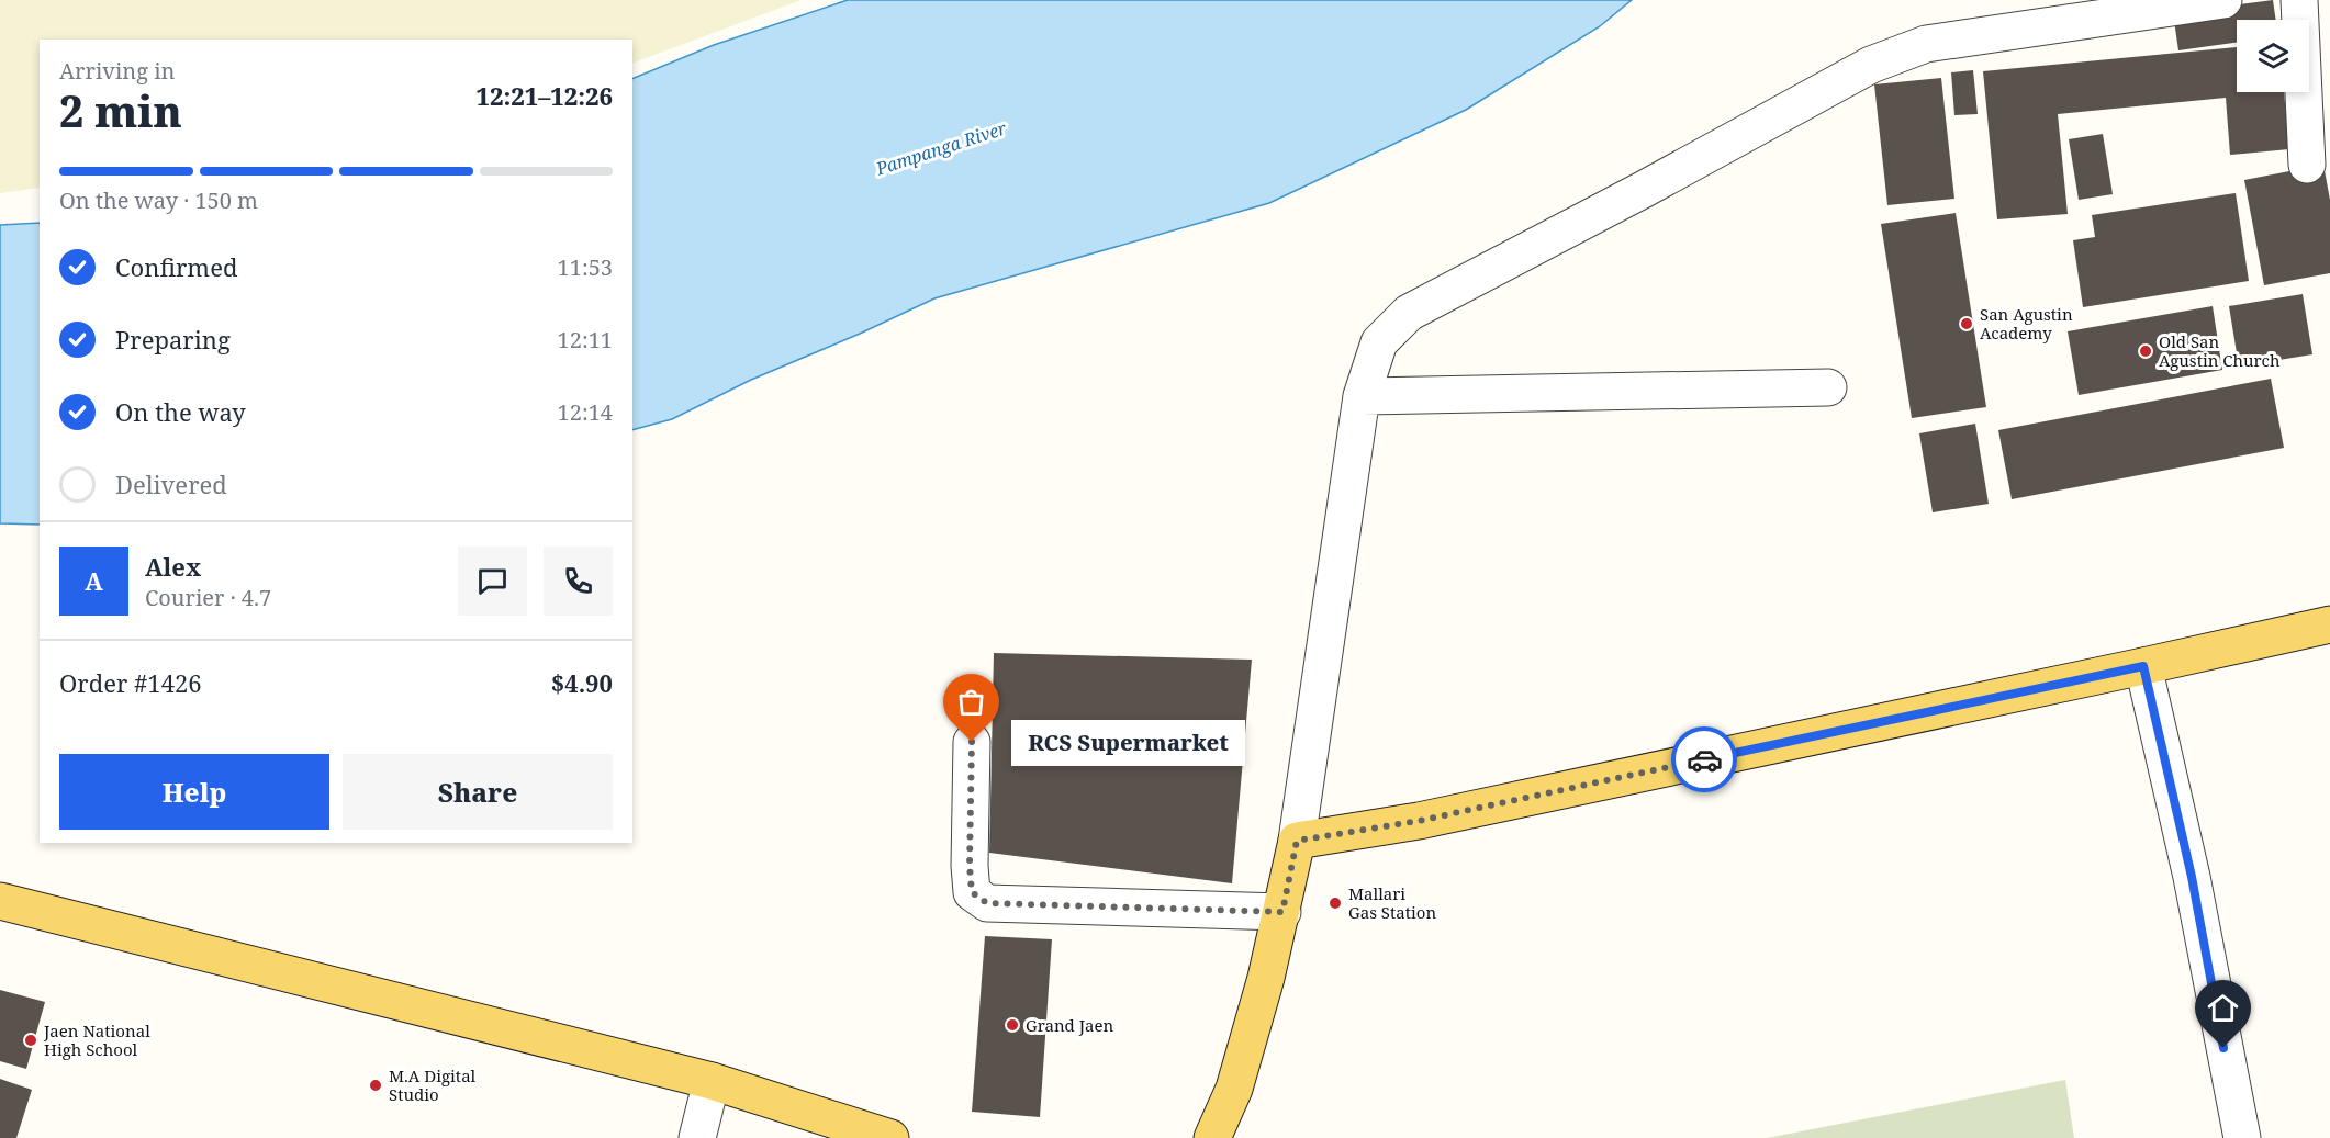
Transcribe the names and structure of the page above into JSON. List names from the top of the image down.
{
  "water": ["Pampanga River"],
  "places": [
    "San Agustin Academy",
    "Old San Agustin Church",
    "RCS Supermarket",
    "Mallari Gas Station",
    "Grand Jaen",
    "Jaen National High School",
    "M.A Digital Studio"
  ],
  "page": {
    "heading": ["2 min", "Arriving in", "12:21–12:26"],
    "panel": [
      "Alex",
      "Courier · 4.7",
      "Order #1426",
      "$4.90"
    ],
    "bar": "On the way · 150 m",
    "list": [
      ["Confirmed", "11:53"],
      ["Preparing", "12:11"],
      ["On the way", "12:14"],
      "Delivered"
    ],
    "round": "A",
    "bubble": "RCS Supermarket",
    "buttons": ["Help", "Share"]
  }
}
